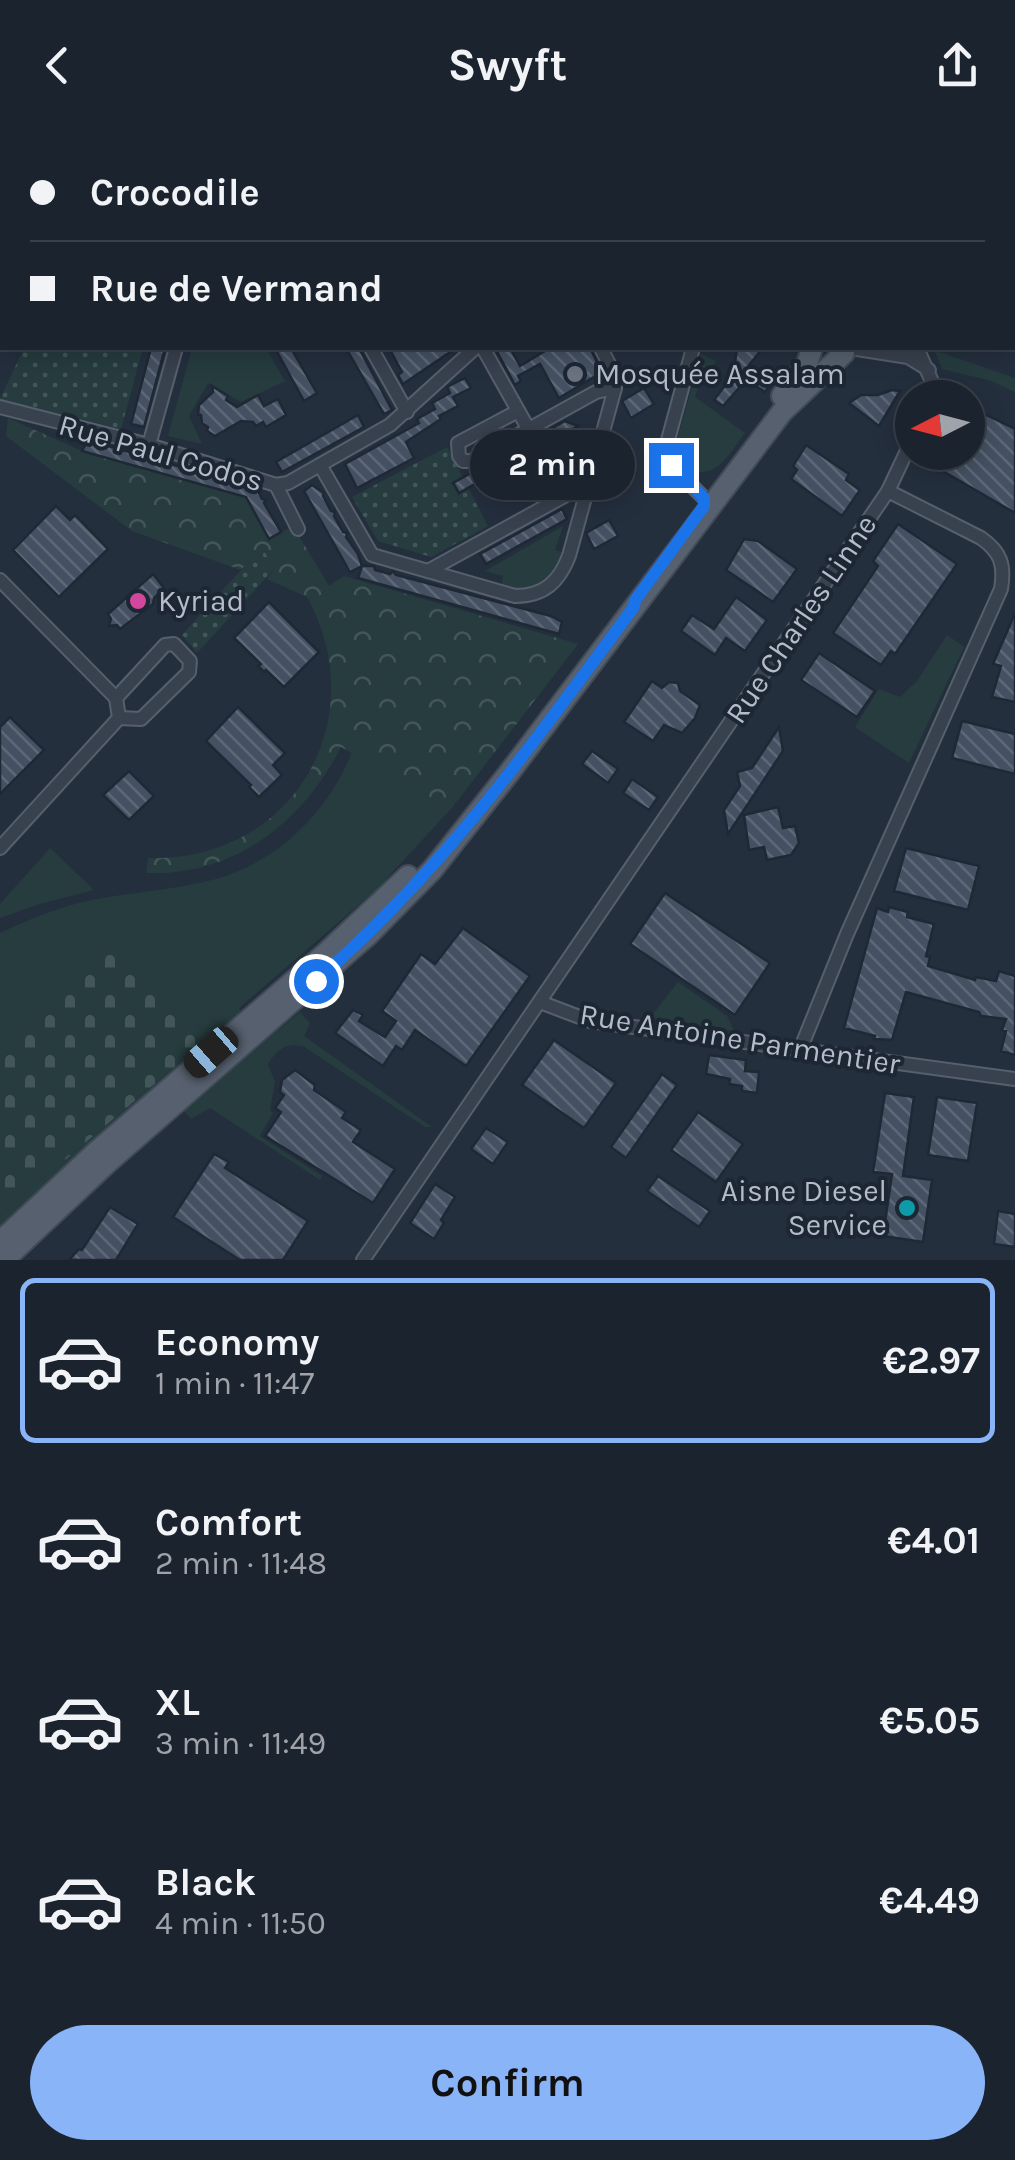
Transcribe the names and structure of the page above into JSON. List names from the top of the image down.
{
  "streets": {
    "street": ["Rue Paul Codos", "Rue Charles Linne", "Rue Antoine Parmentier"]
  },
  "crossings": [
    ["Rue Charles Linne", "Rue Antoine Parmentier"]
  ],
  "places": ["Mosquée Assalam", "Kyriad", "Aisne Diesel Service"],
  "north": "left",
  "page": {
    "header": "Swyft",
    "banner": ["Crocodile", "Rue de Vermand"],
    "bubble": "2 min",
    "list": [
      {
        "name": "Economy",
        "note": "1 min · 11:47",
        "value": "€2.97"
      },
      {
        "name": "Comfort",
        "note": "2 min · 11:48",
        "value": "€4.01"
      },
      {
        "name": "XL",
        "note": "3 min · 11:49",
        "value": "€5.05"
      },
      {
        "name": "Black",
        "note": "4 min · 11:50",
        "value": "€4.49"
      }
    ],
    "buttons": "Confirm"
  }
}
